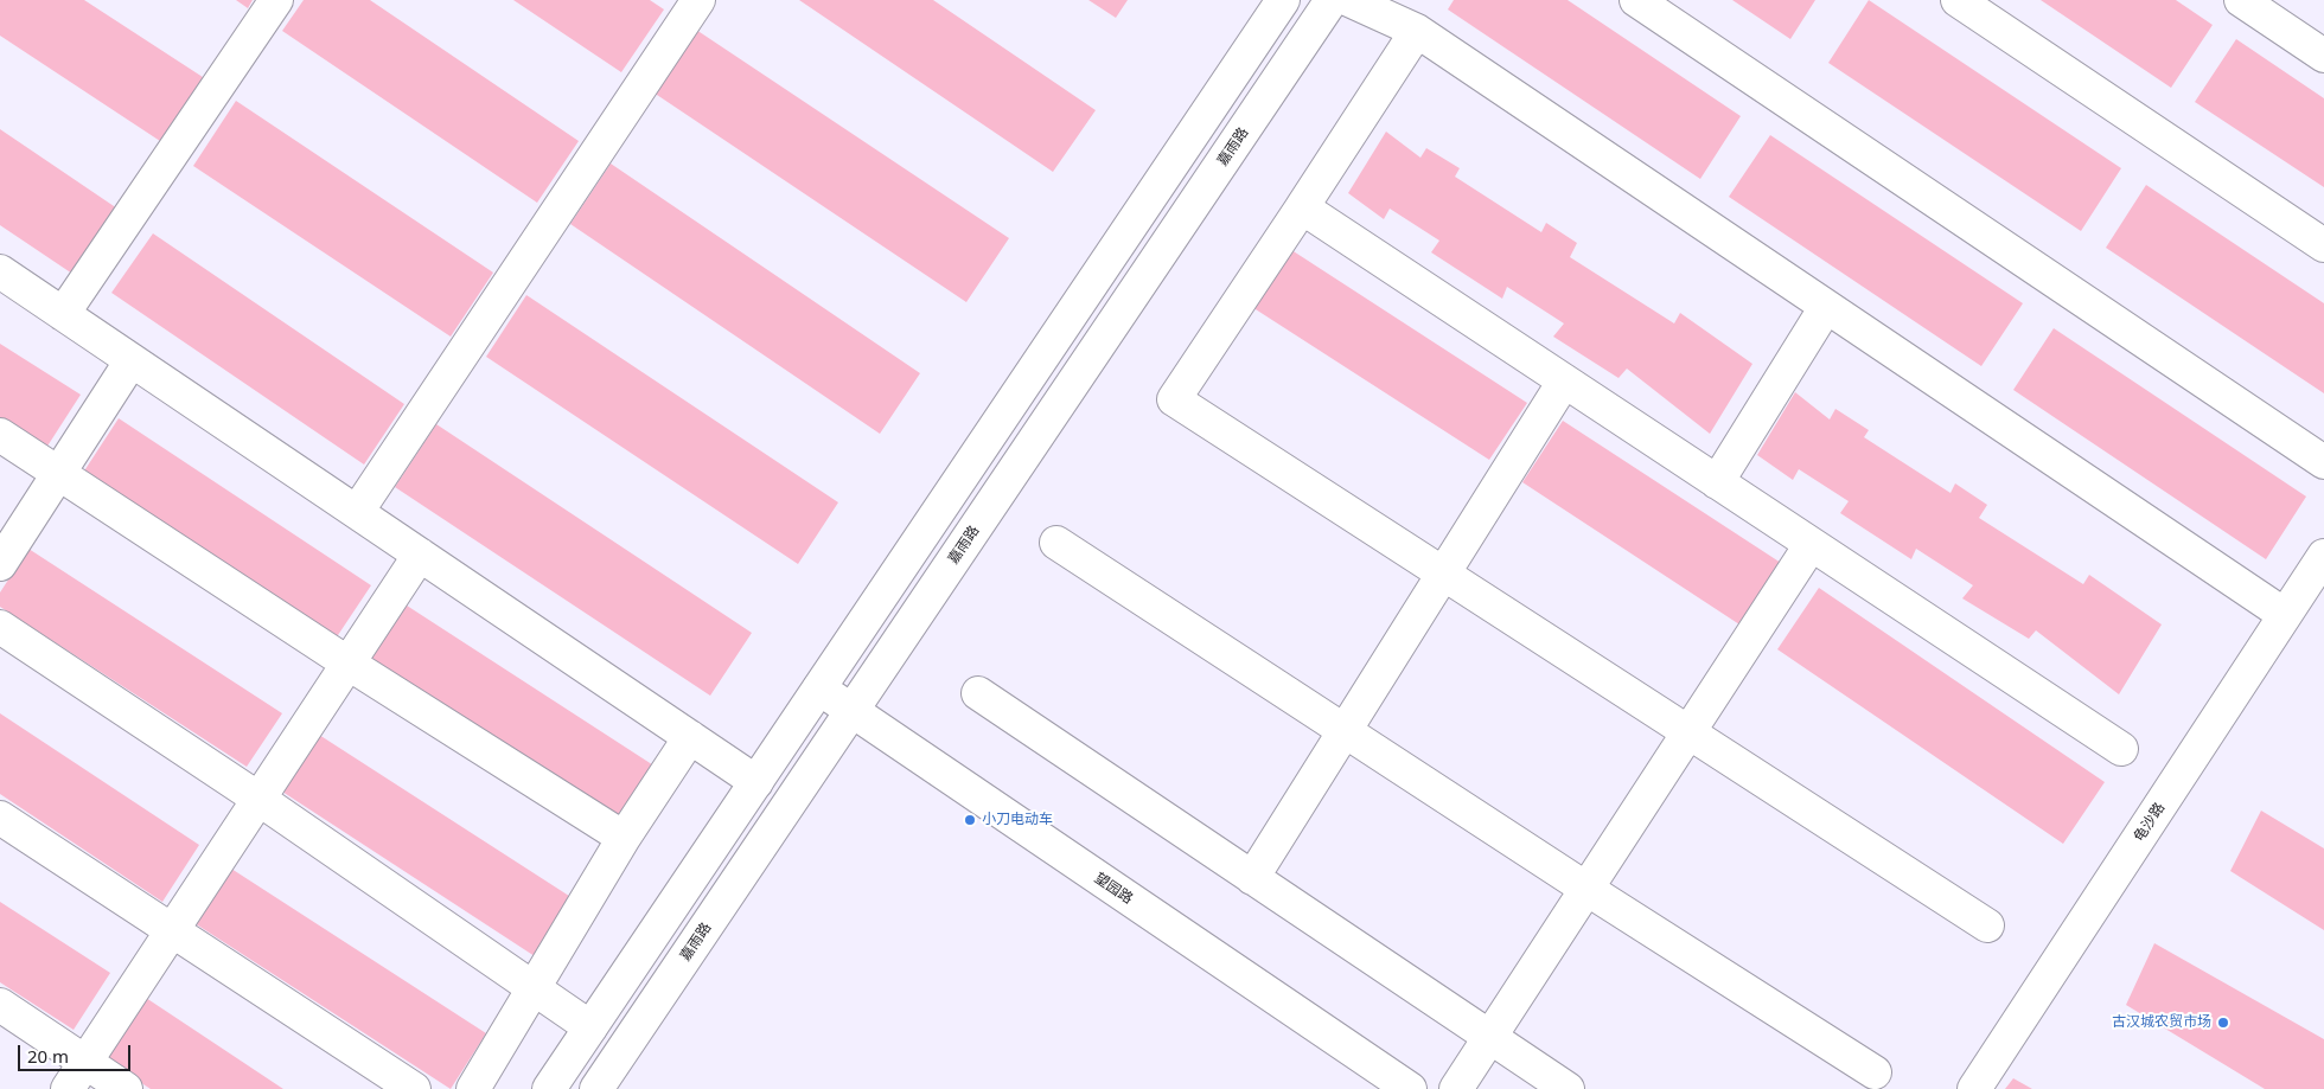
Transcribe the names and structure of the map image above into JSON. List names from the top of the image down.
{
  "streets": {
    "street": ["嘉雨路", "龟沙路", "望园路"]
  },
  "crossings": [
    ["嘉雨路", "望园路"]
  ],
  "places": ["小刀电动车", "古汉城农贸市场"],
  "scale_bar": "20 m"
}
